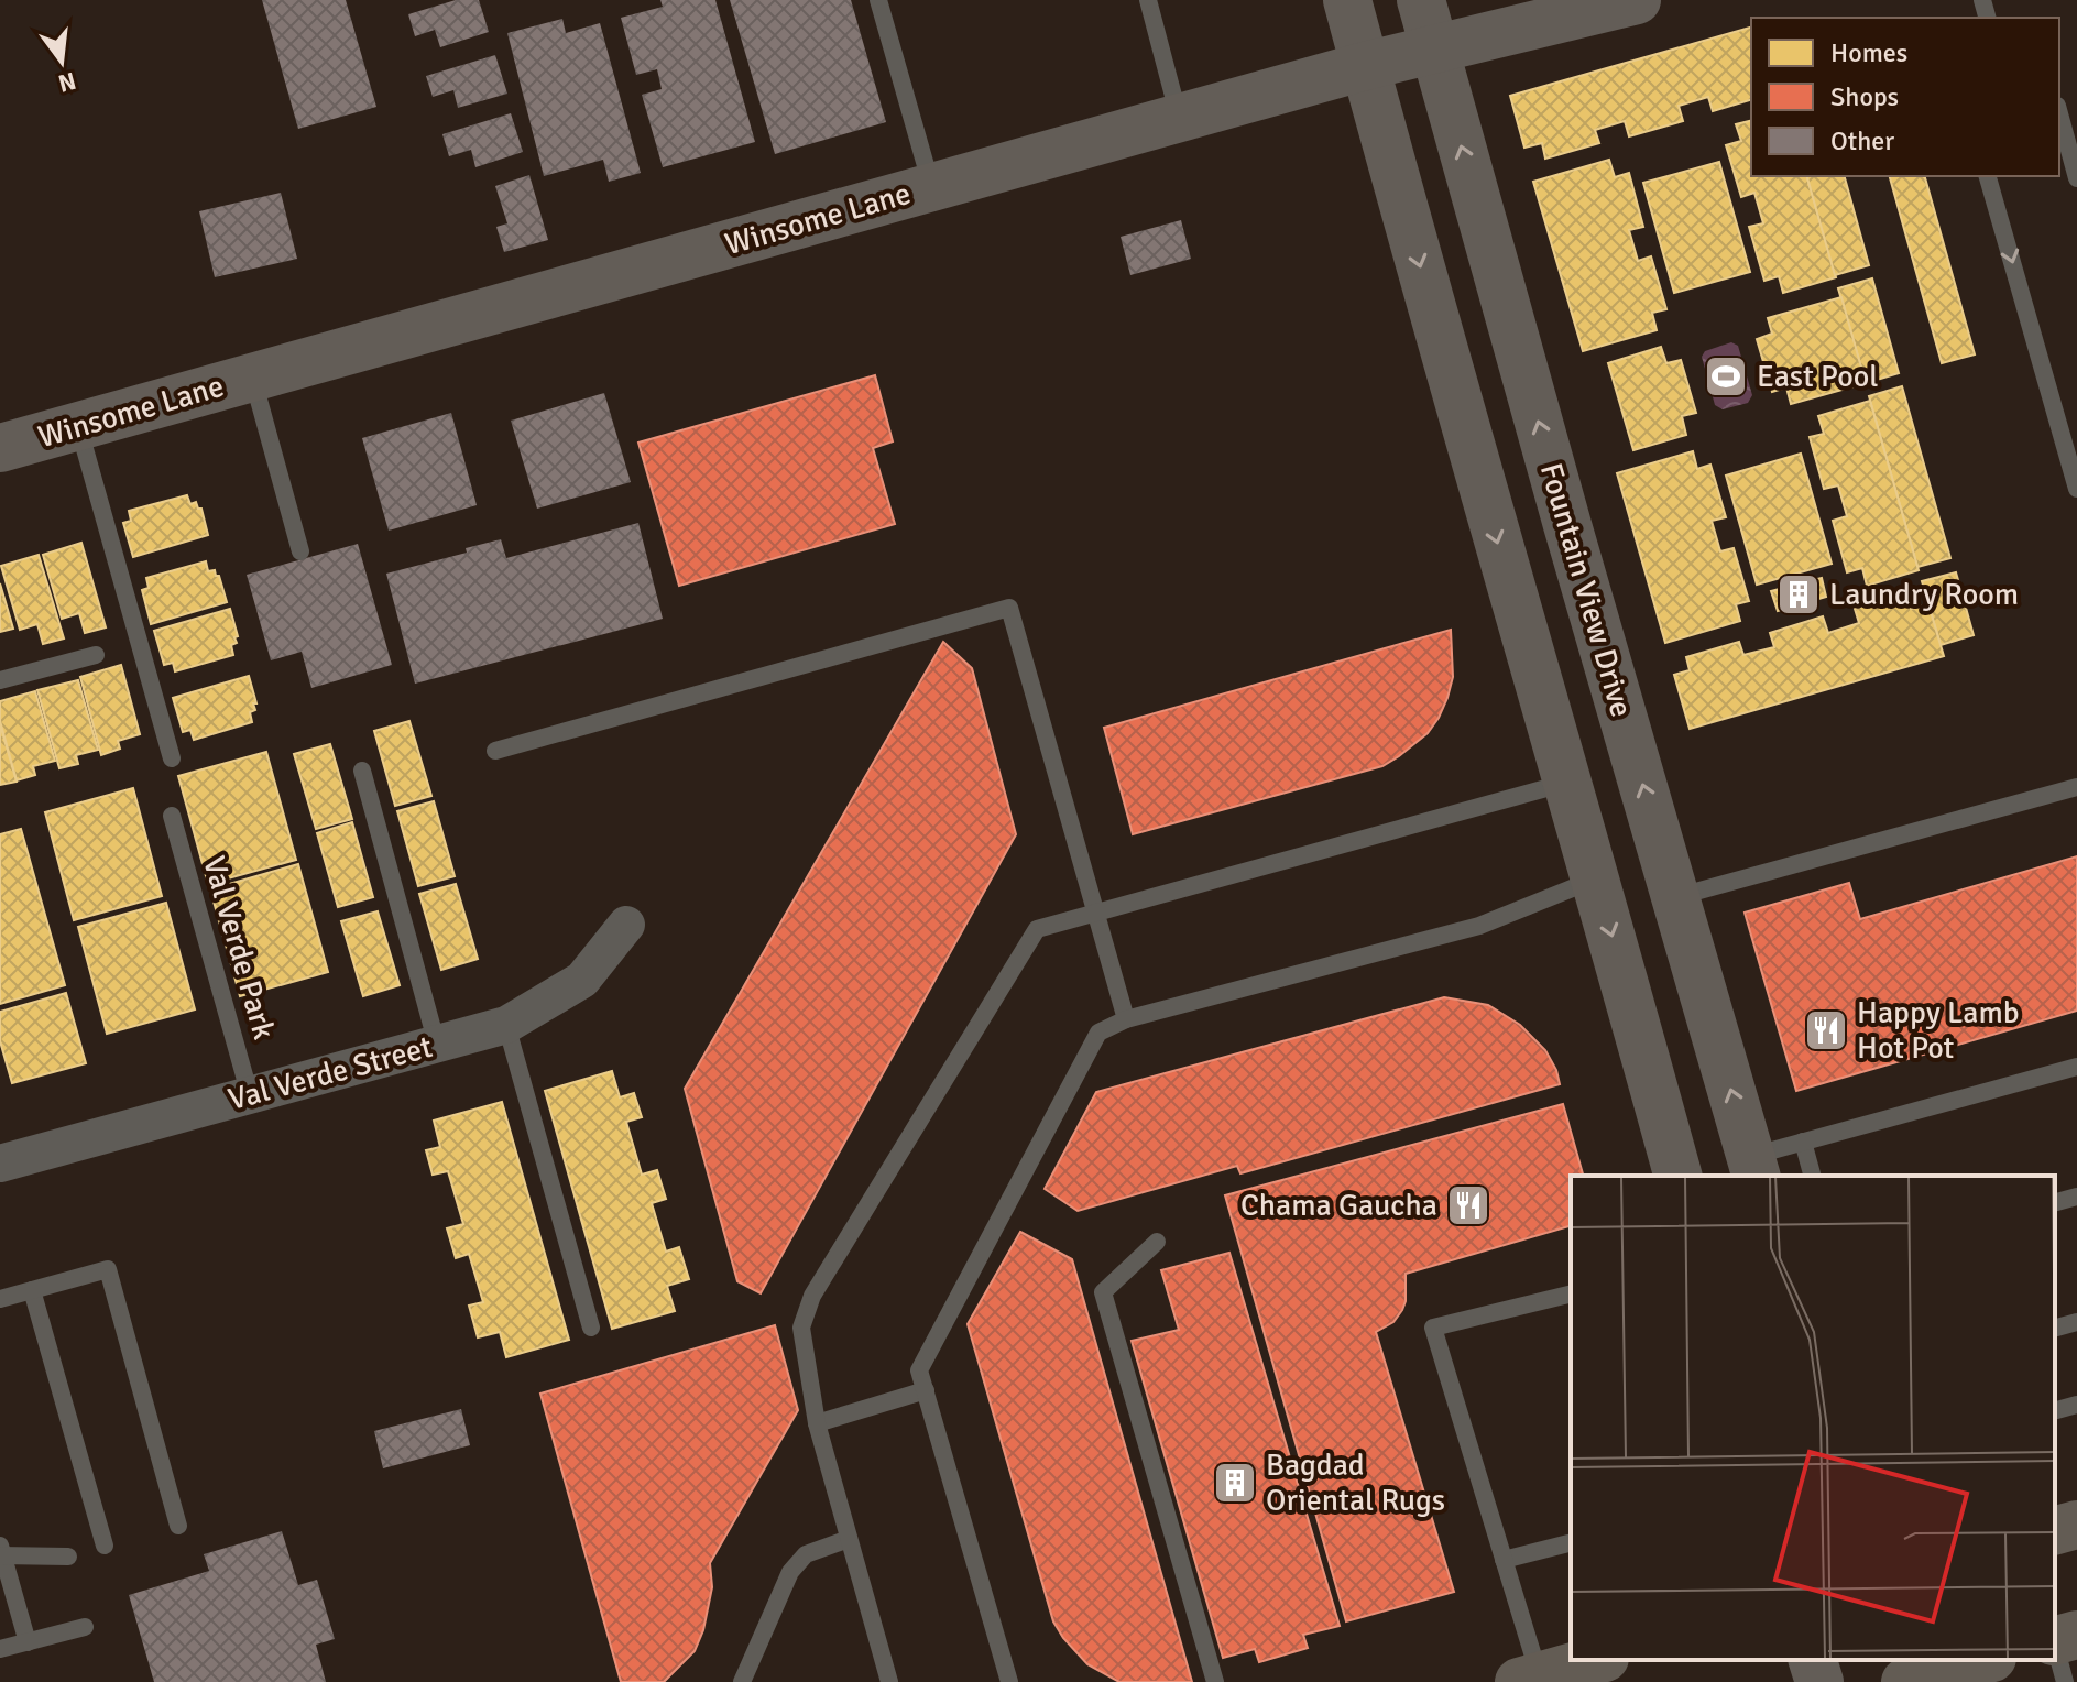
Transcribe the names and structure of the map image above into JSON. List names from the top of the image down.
{
  "streets": {
    "main road": ["Winsome Lane", "Fountain View Drive"],
    "street": ["Val Verde Street"],
    "lane": ["Val Verde Park"]
  },
  "crossings": [
    ["Winsome Lane", "Fountain View Drive"],
    ["Val Verde Park", "Val Verde Street"]
  ],
  "places": {
    "sports": ["East Pool"],
    "building": ["Laundry Room", "Bagdad Oriental Rugs"],
    "restaurant": ["Happy Lamb Hot Pot", "Chama Gaucha"]
  },
  "legend": ["Homes", "Shops", "Other"],
  "north": "bottom"
}
